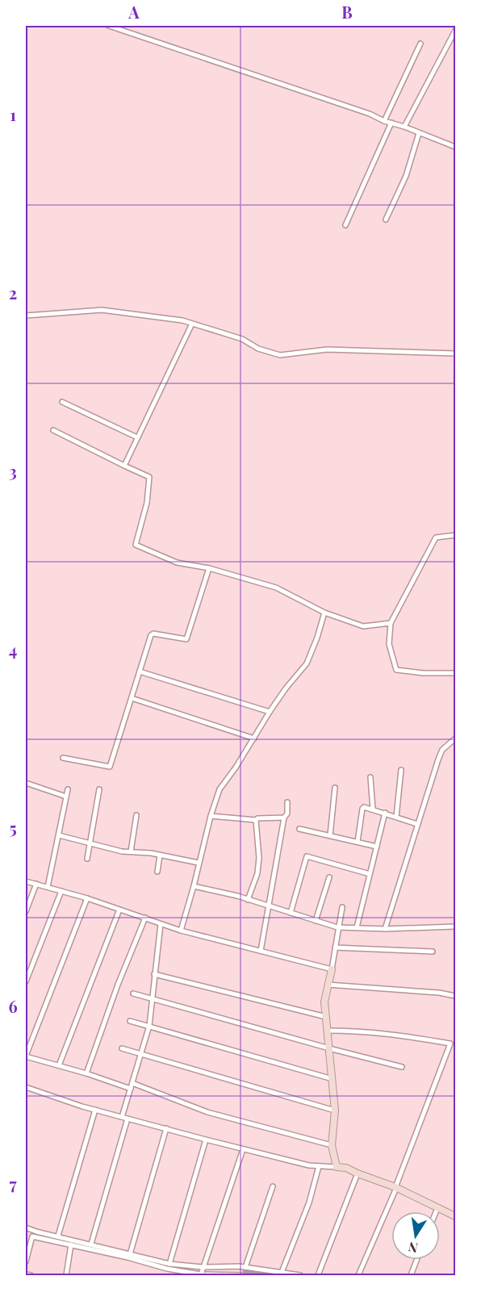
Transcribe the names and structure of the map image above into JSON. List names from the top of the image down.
{
  "north": "bottom",
  "grid": {
    "columns": ["A", "B"],
    "rows": [
      "1",
      "2",
      "3",
      "4",
      "5",
      "6",
      "7"
    ]
  }
}
